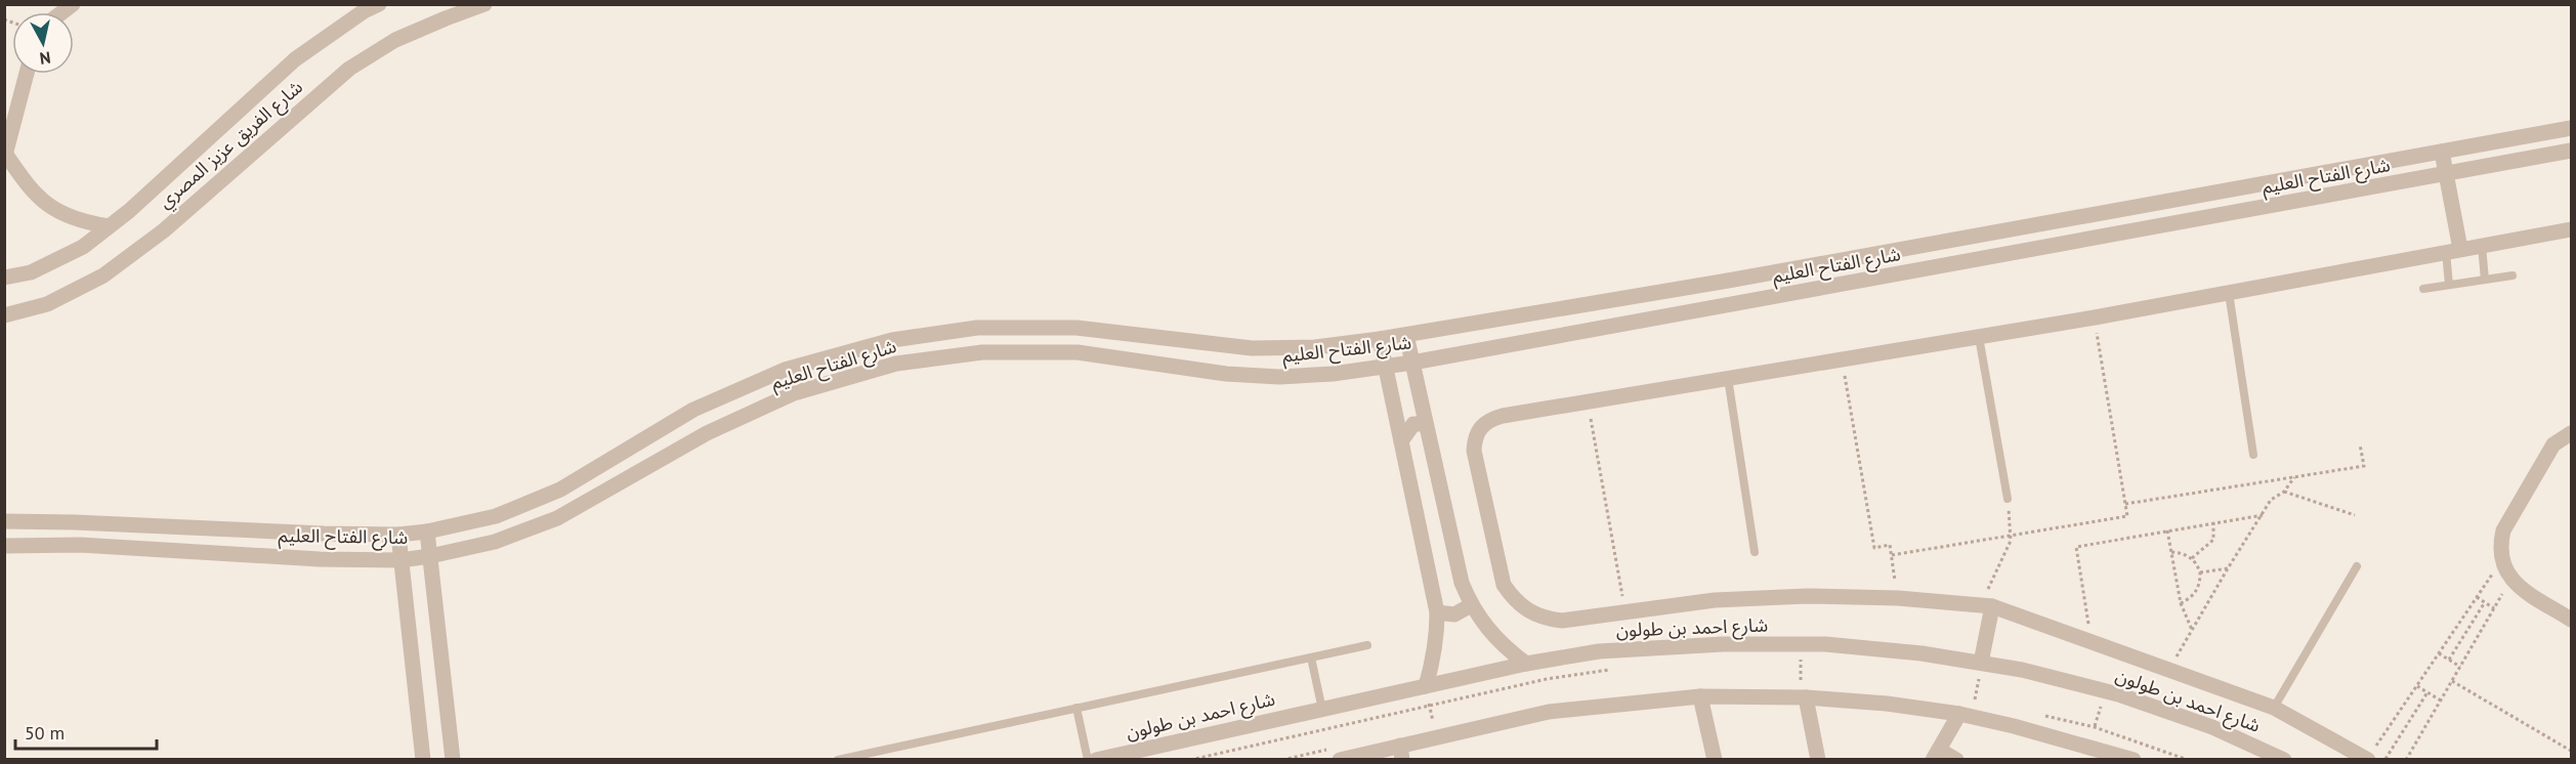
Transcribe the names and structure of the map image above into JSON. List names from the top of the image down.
{
  "streets": {
    "street": ["شارع الفريق عزيز المصري", "شارع الفتاح العليم", "شارع احمد بن طولون"]
  },
  "scale_bar": "50 m",
  "north": "bottom"
}
